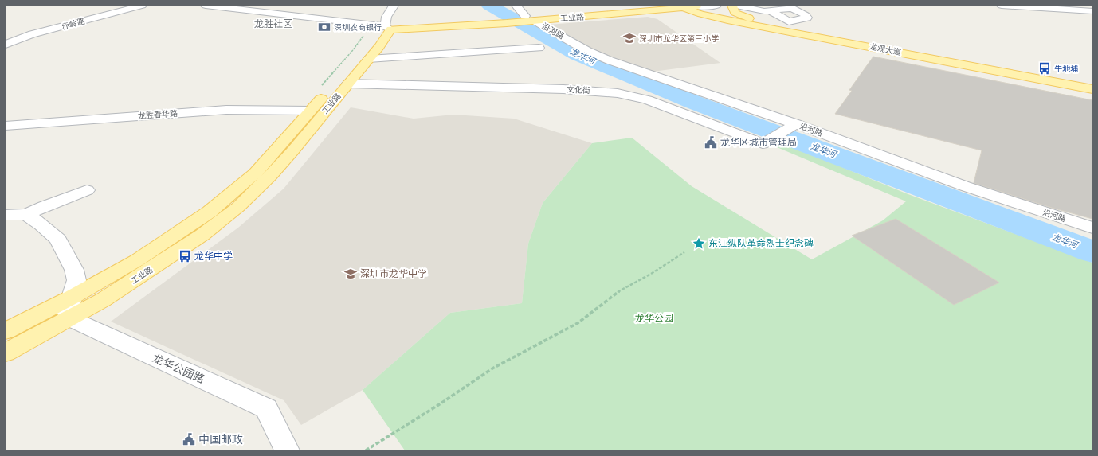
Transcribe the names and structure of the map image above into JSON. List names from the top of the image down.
{
  "streets": {
    "main road": ["工业路", "龙观大道"],
    "street": [
      "赤岭路",
      "沿河路",
      "文化街",
      "龙胜春华路",
      "龙华公园路"
    ]
  },
  "crossings": [
    ["工业路", "沿河路"],
    ["工业路", "龙观大道"],
    ["工业路", "文化街"],
    ["工业路", "龙胜春华路"],
    ["工业路", "龙华公园路"],
    ["沿河路", "文化街"]
  ],
  "districts": ["龙胜社区"],
  "water": ["龙华河"],
  "parks": ["龙华公园"],
  "places": {
    "bank": ["深圳农商银行"],
    "school or university": ["深圳市龙华区第三小学", "深圳市龙华中学"],
    "bus stop": ["牛地埔", "龙华中学"],
    "public building": ["龙华区城市管理局", "中国邮政"],
    "place": ["东江纵队革命烈士纪念碑"]
  }
}
